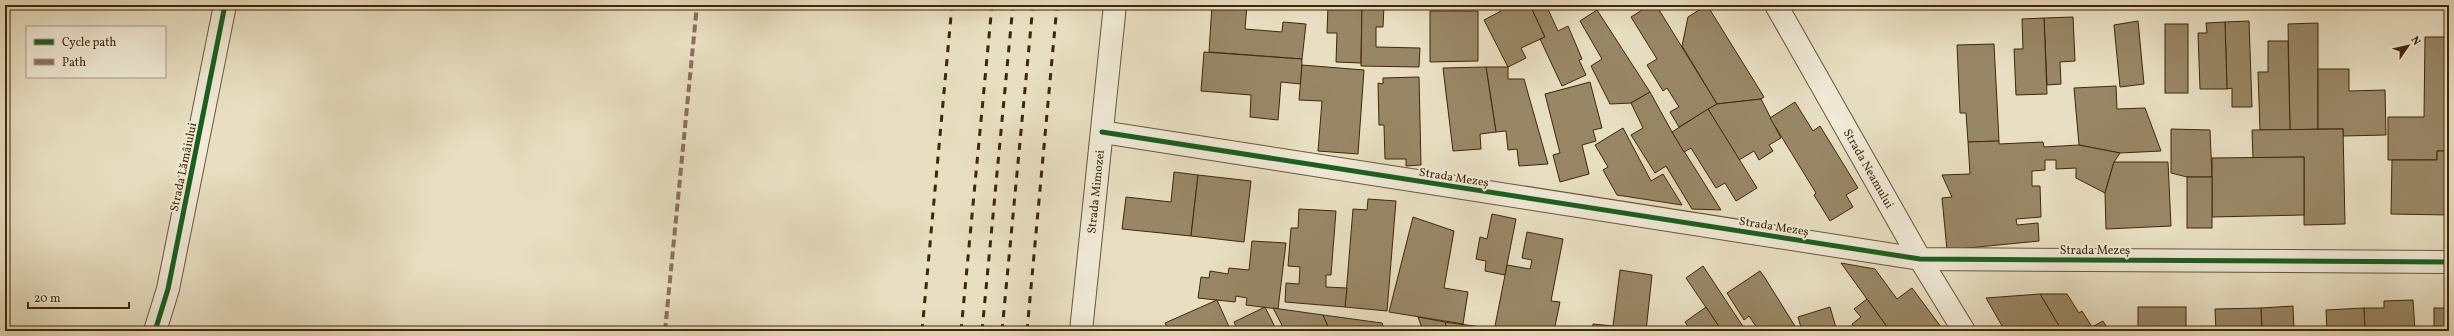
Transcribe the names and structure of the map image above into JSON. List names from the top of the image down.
{
  "streets": {
    "street": [
      "Strada Lămâiului",
      "Strada Neamului",
      "Strada Mezeș",
      "Strada Mimozei"
    ]
  },
  "crossings": [
    ["Strada Neamului", "Strada Mezeș"],
    ["Strada Mezeș", "Strada Mimozei"]
  ],
  "legend": ["Cycle path", "Path"],
  "scale_bar": "20 m",
  "north": "top right"
}
